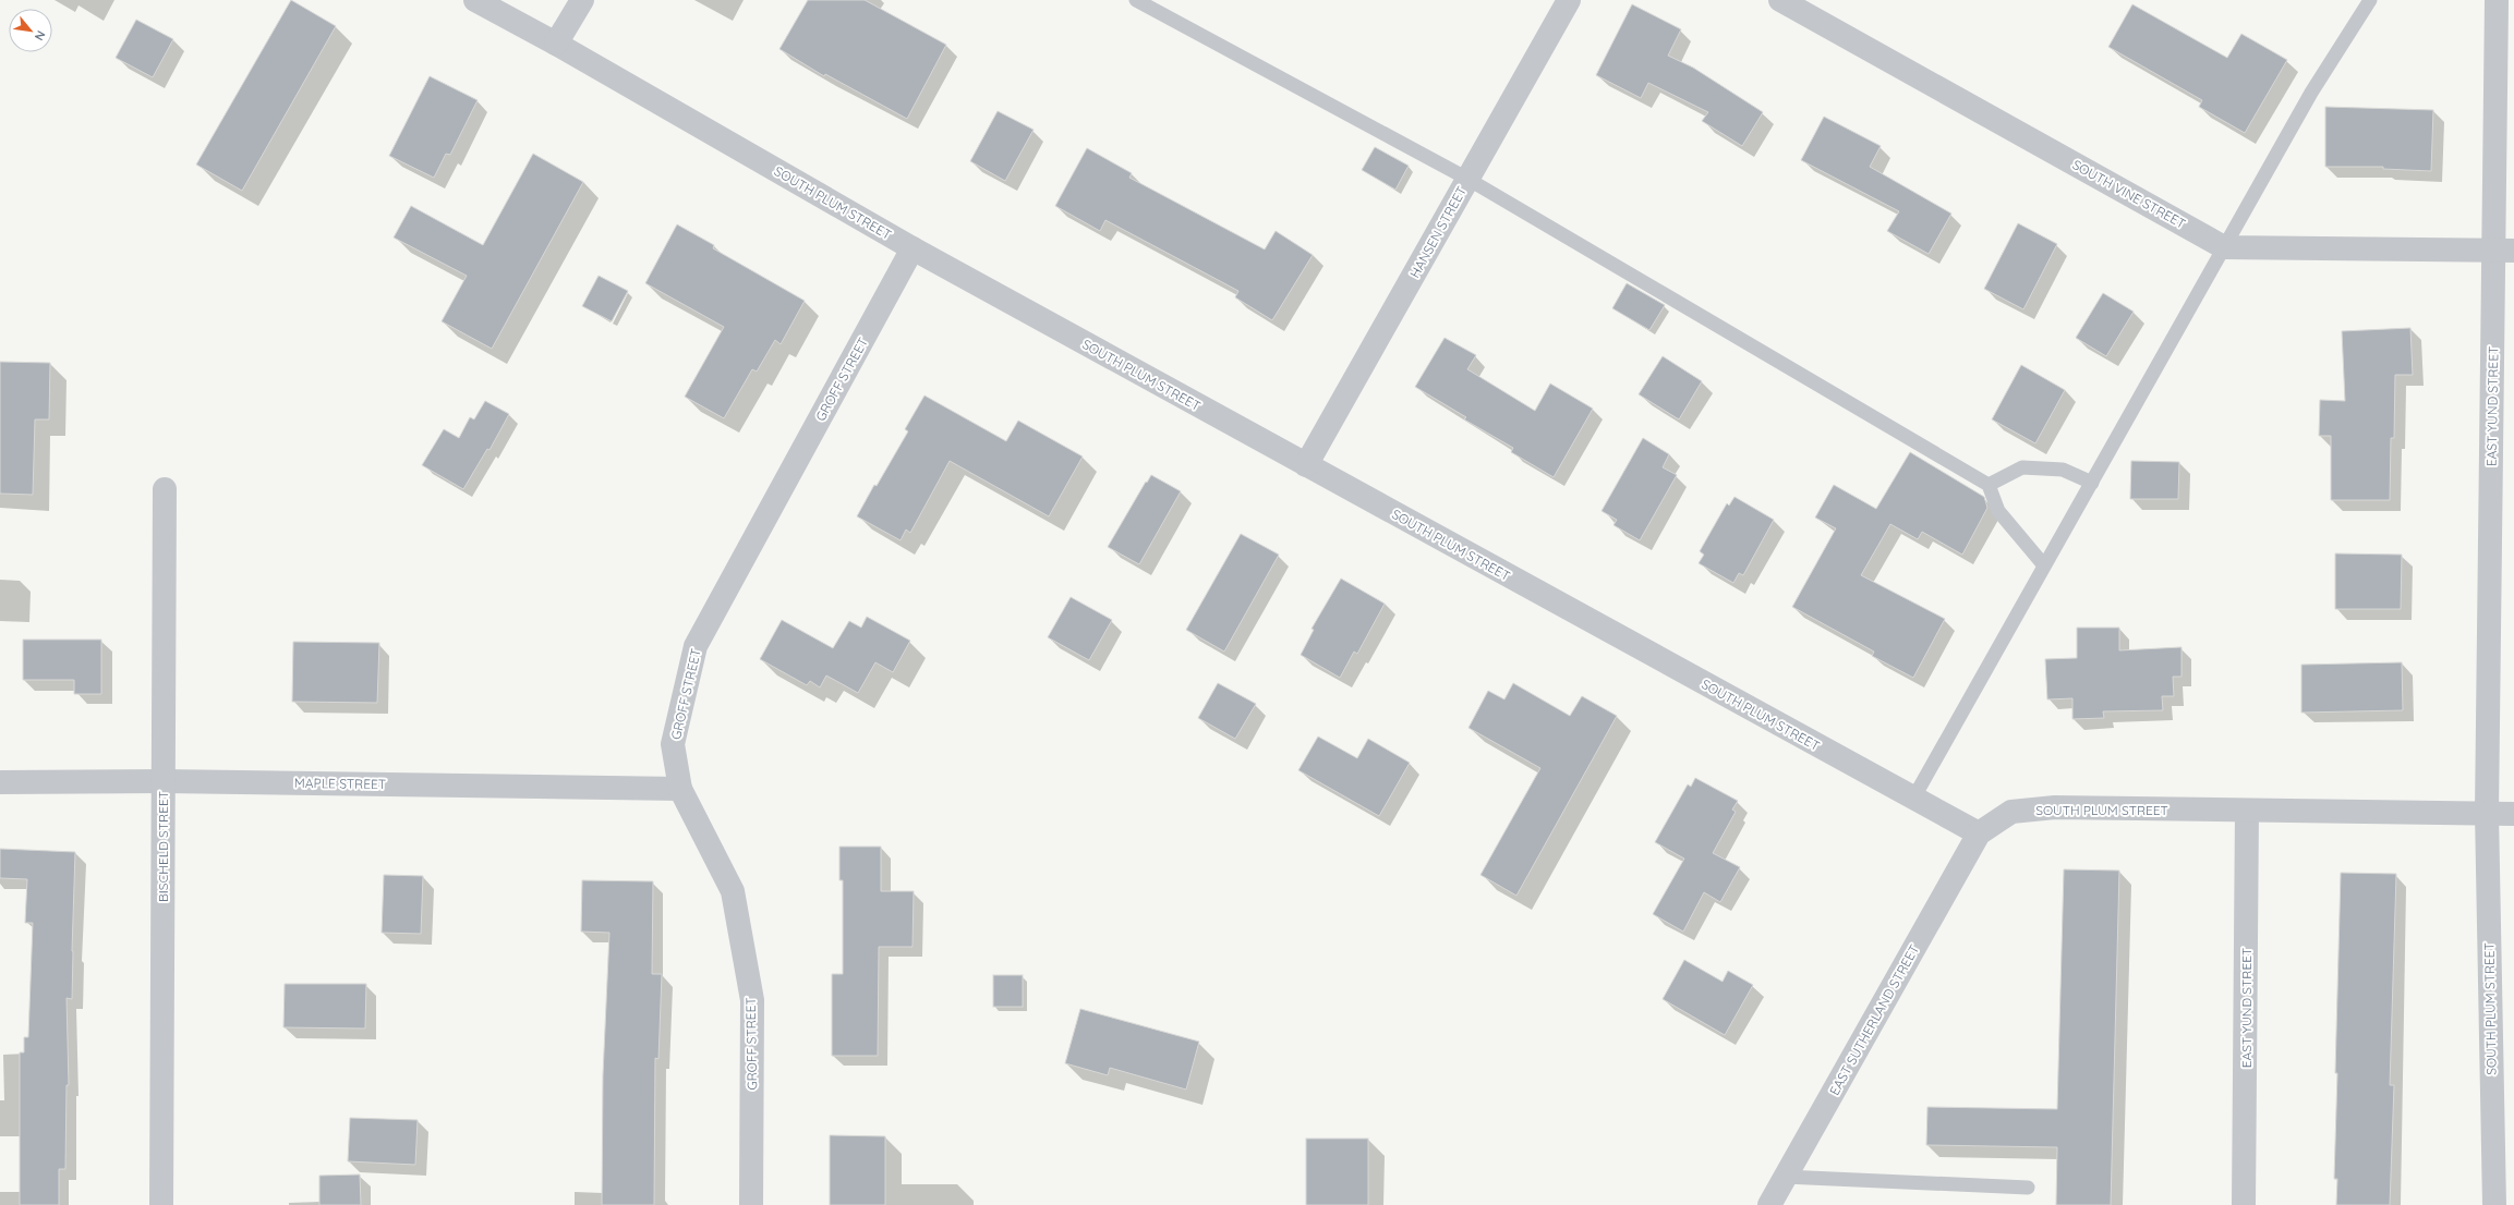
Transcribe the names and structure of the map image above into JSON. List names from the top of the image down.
{
  "streets": {
    "street": [
      "SOUTH VINE STREET",
      "SOUTH PLUM STREET",
      "HANSEN STREET",
      "GROFF STREET",
      "EAST YUND STREET",
      "MAPLE STREET",
      "BISCHELD STREET",
      "EAST SUTHERLAND STREET"
    ]
  },
  "crossings": [
    ["SOUTH VINE STREET", "EAST YUND STREET"],
    ["SOUTH PLUM STREET", "HANSEN STREET"],
    ["SOUTH PLUM STREET", "GROFF STREET"],
    ["SOUTH PLUM STREET", "EAST YUND STREET"],
    ["SOUTH PLUM STREET", "EAST SUTHERLAND STREET"],
    ["GROFF STREET", "MAPLE STREET"],
    ["MAPLE STREET", "BISCHELD STREET"]
  ],
  "north": "bottom right"
}
